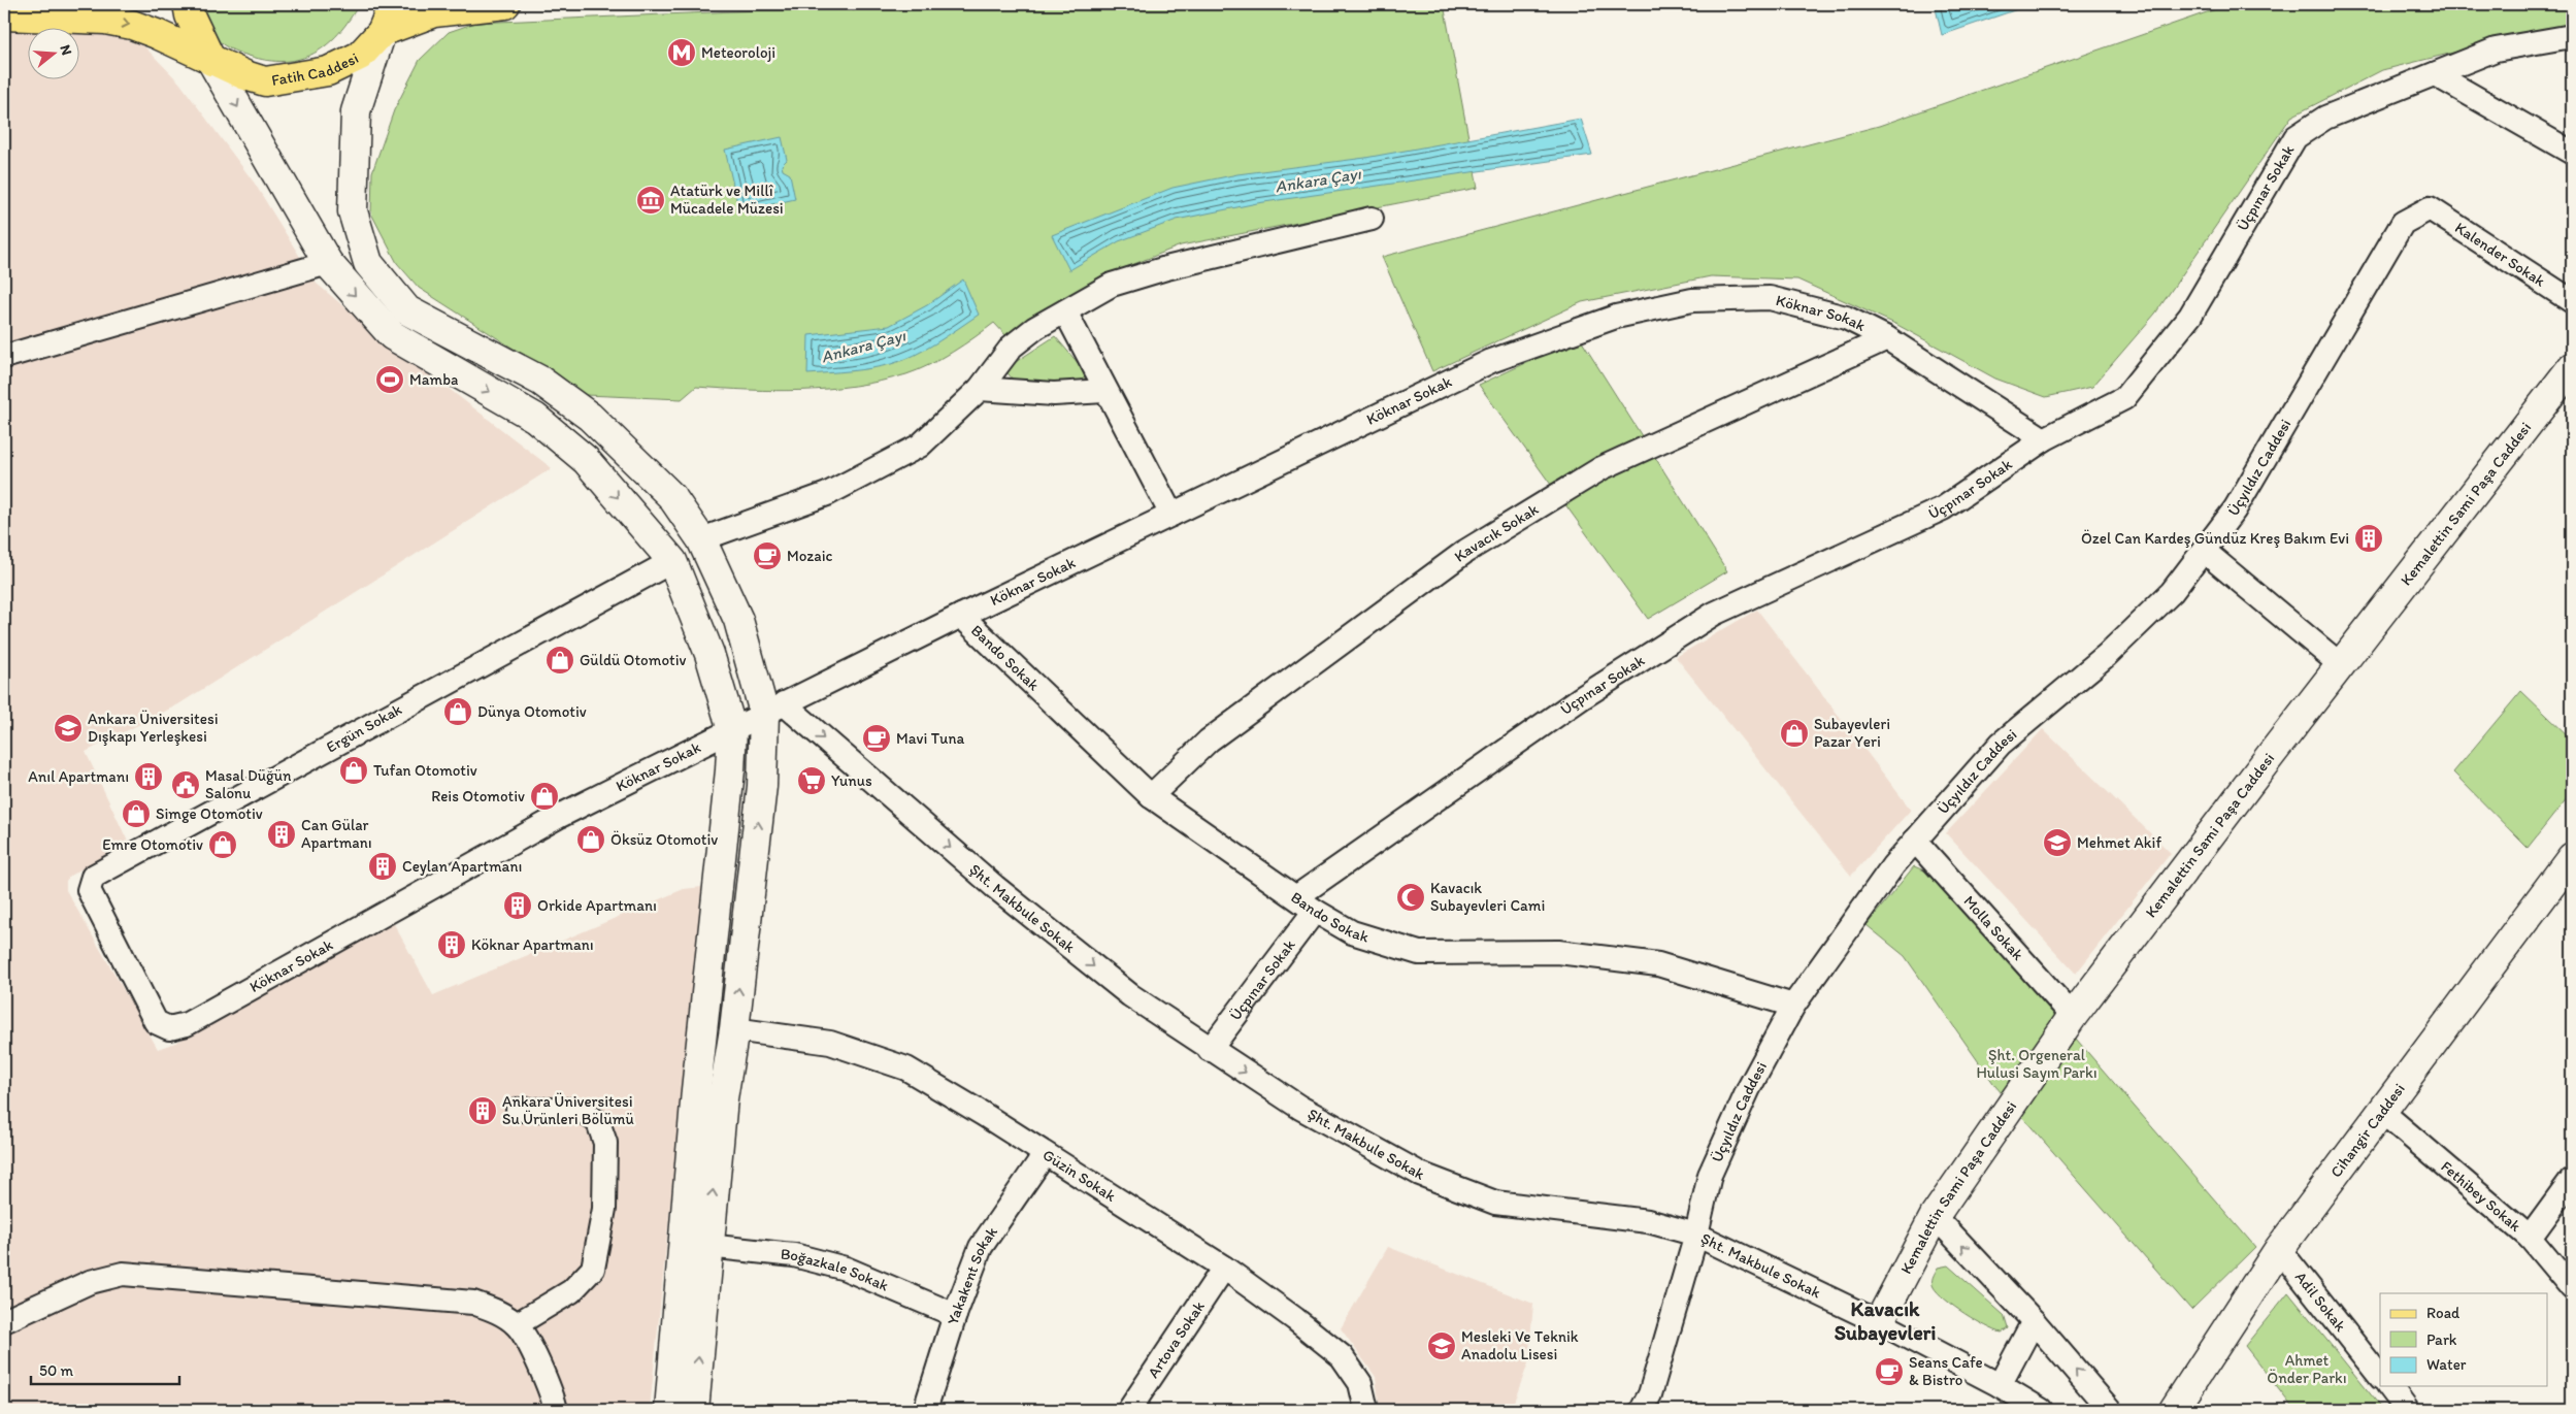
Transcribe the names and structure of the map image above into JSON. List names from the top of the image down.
{
  "streets": {
    "main road": ["Fatih Caddesi", "Kemalettin Sami Paşa Caddesi", "Cihangir Caddesi"],
    "street": [
      "Üçpınar Sokak",
      "Kalender Sokak",
      "Köknar Sokak",
      "Üçyıldız Caddesi",
      "Kavacık Sokak",
      "Bando Sokak",
      "Ergün Sokak",
      "Şht. Makbule Sokak",
      "Molla Sokak",
      "Güzin Sokak",
      "Fethibey Sokak",
      "Boğazkale Sokak",
      "Yakakent Sokak",
      "Adil Sokak",
      "Artova Sokak"
    ]
  },
  "crossings": [
    ["Üçpınar Sokak", "Köknar Sokak"],
    ["Üçpınar Sokak", "Bando Sokak"],
    ["Üçpınar Sokak", "Şht. Makbule Sokak"],
    ["Kalender Sokak", "Üçyıldız Caddesi"],
    ["Köknar Sokak", "Kavacık Sokak"],
    ["Köknar Sokak", "Bando Sokak"],
    ["Köknar Sokak", "Ergün Sokak"],
    ["Köknar Sokak", "Şht. Makbule Sokak"],
    ["Üçyıldız Caddesi", "Bando Sokak"],
    ["Üçyıldız Caddesi", "Şht. Makbule Sokak"],
    ["Üçyıldız Caddesi", "Molla Sokak"],
    ["Kemalettin Sami Paşa Caddesi", "Şht. Makbule Sokak"],
    ["Kemalettin Sami Paşa Caddesi", "Molla Sokak"],
    ["Kavacık Sokak", "Bando Sokak"],
    ["Cihangir Caddesi", "Fethibey Sokak"],
    ["Cihangir Caddesi", "Adil Sokak"],
    ["Güzin Sokak", "Yakakent Sokak"],
    ["Güzin Sokak", "Artova Sokak"],
    ["Boğazkale Sokak", "Yakakent Sokak"]
  ],
  "one_way": ["Fatih Caddesi", "Şht. Makbule Sokak"],
  "districts": ["Kavacık Subayevleri"],
  "water": ["Ankara Çayı"],
  "parks": ["Şht. Orgeneral Hulusi Sayın Parkı", "Ahmet Önder Parkı"],
  "places": {
    "metro station": ["Meteoroloji"],
    "museum": ["Atatürk ve Millî Mücadele Müzesi"],
    "sports": ["Mamba"],
    "building": [
      "Özel Can Kardeş Gündüz Kreş Bakım Evi",
      "Anıl Apartmanı",
      "Can Gülar Apartmanı",
      "Ceylan Apartmanı",
      "Orkide Apartmanı",
      "Köknar Apartmanı",
      "Ankara Üniversitesi Su Ürünleri Bölümü"
    ],
    "cafe": ["Mozaic", "Mavi Tuna", "Seans Cafe & Bistro"],
    "shop": [
      "Güldü Otomotiv",
      "Dünya Otomotiv",
      "Subayevleri Pazar Yeri",
      "Tufan Otomotiv",
      "Reis Otomotiv",
      "Simge Otomotiv",
      "Öksüz Otomotiv",
      "Emre Otomotiv"
    ],
    "school or university": ["Ankara Üniversitesi Dışkapı Yerleşkesi", "Mehmet Akif", "Mesleki Ve Teknik Anadolu Lisesi"],
    "supermarket": ["Yunus"],
    "public building": ["Masal Düğün Salonu"],
    "mosque": ["Kavacık Subayevleri Cami"]
  },
  "legend": ["Road", "Park", "Water"],
  "scale_bar": "50 m",
  "north": "right"
}
